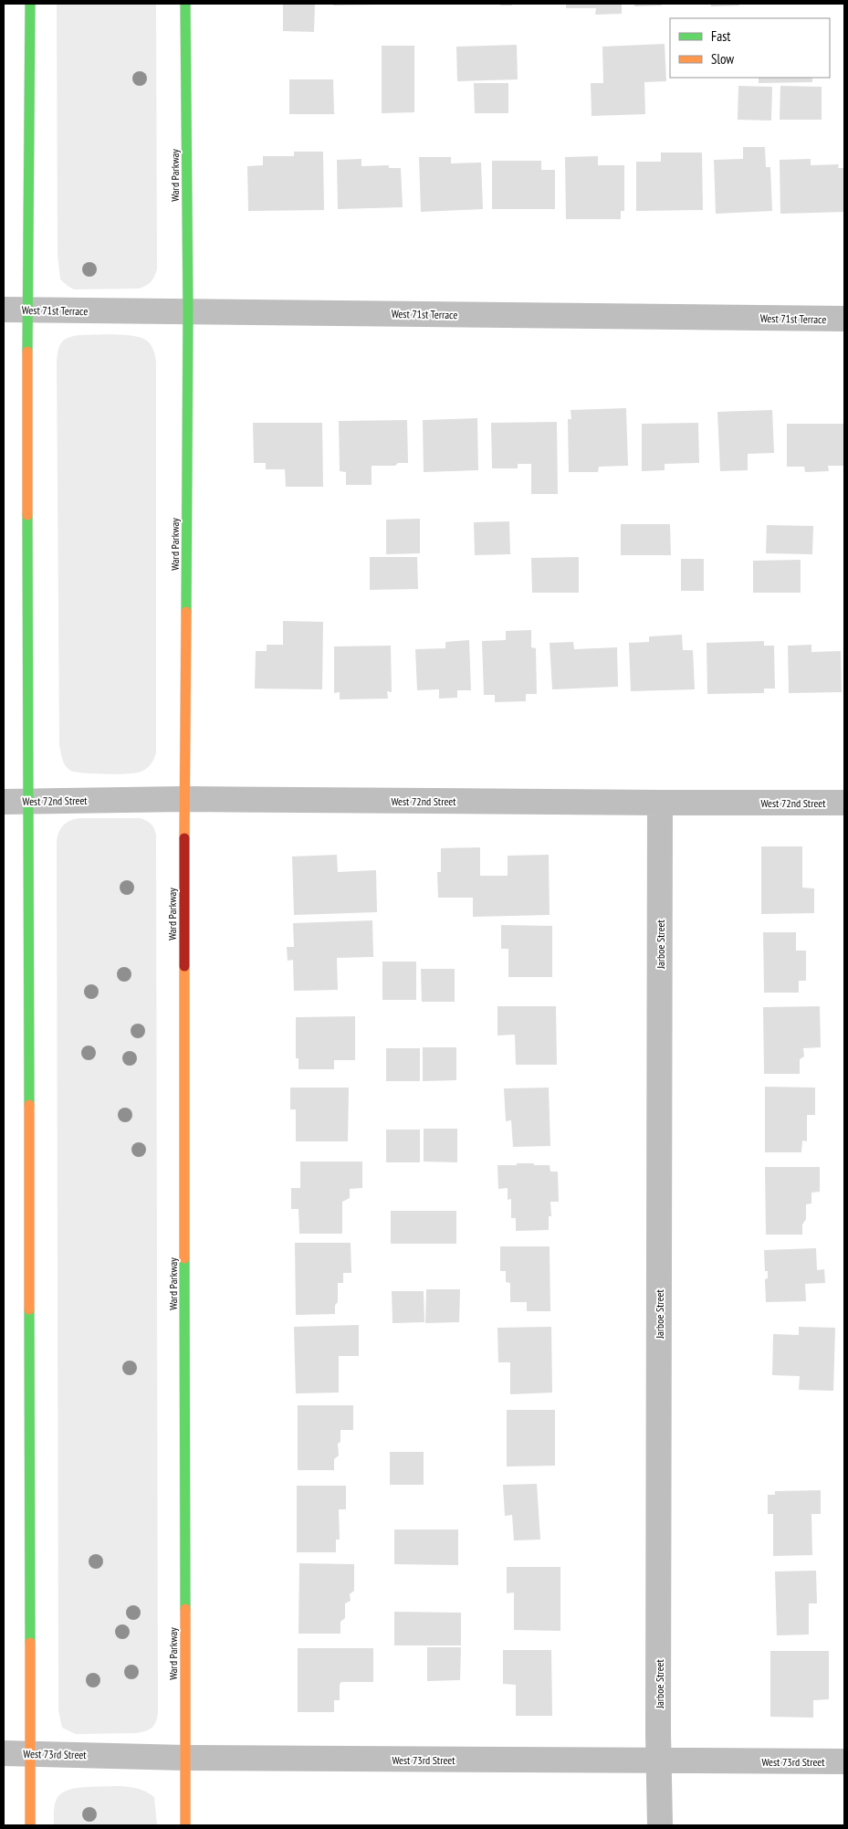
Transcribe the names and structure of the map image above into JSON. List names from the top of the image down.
{
  "streets": {
    "main road": ["Ward Parkway"],
    "street": [
      "West 71st Terrace",
      "West 72nd Street",
      "Jarboe Street",
      "West 73rd Street"
    ]
  },
  "crossings": [
    ["Ward Parkway", "West 71st Terrace"],
    ["Ward Parkway", "West 72nd Street"],
    ["Ward Parkway", "West 73rd Street"],
    ["West 72nd Street", "Jarboe Street"],
    ["Jarboe Street", "West 73rd Street"]
  ],
  "legend": ["Fast", "Slow"]
}
